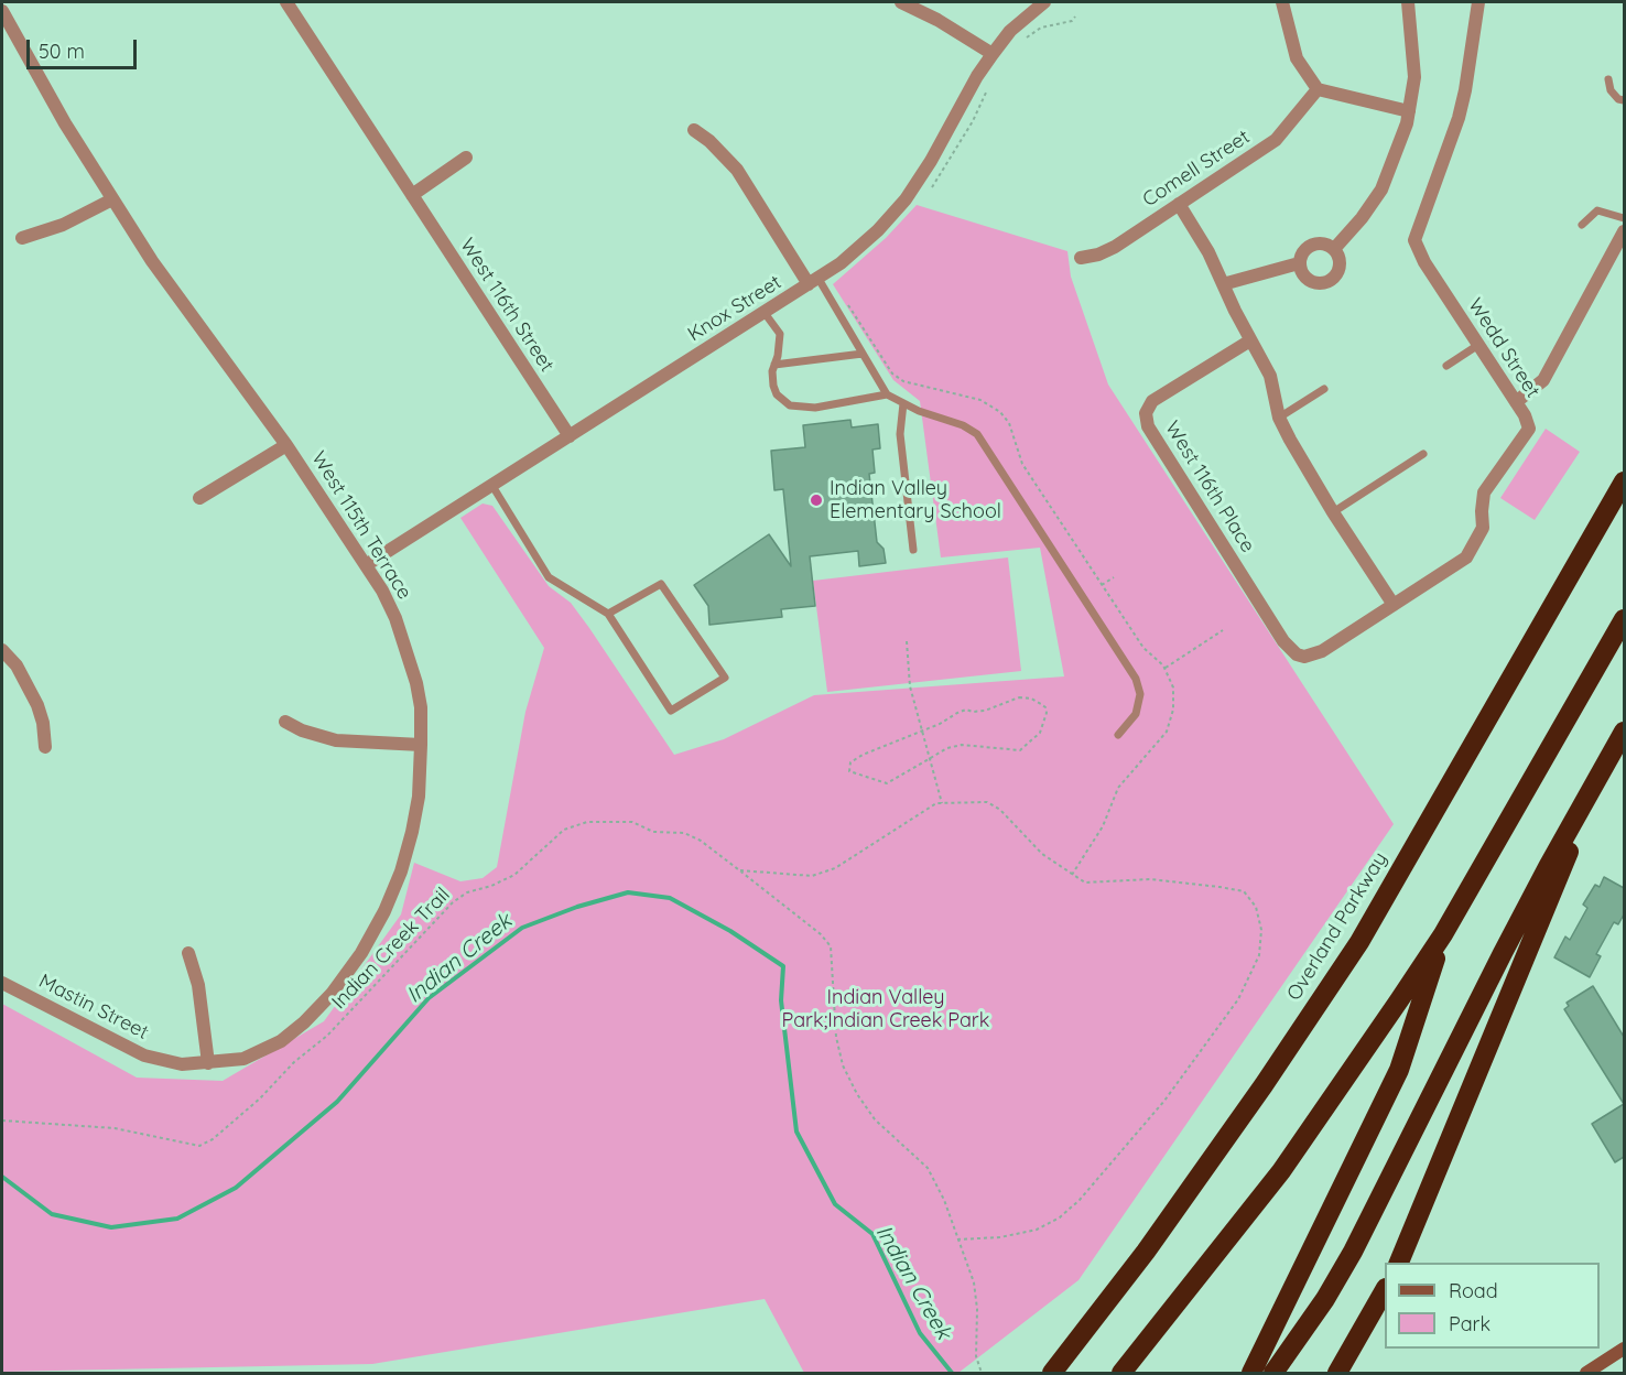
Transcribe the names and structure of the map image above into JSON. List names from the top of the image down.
{
  "streets": {
    "highway": ["Overland Parkway"],
    "street": [
      "Comell Street",
      "West 116th Street",
      "Knox Street",
      "Wedd Street",
      "West 116th Place",
      "West 115th Terrace",
      "Mastin Street"
    ],
    "path": ["Indian Creek Trail"]
  },
  "crossings": [
    ["West 116th Street", "Knox Street"],
    ["Knox Street", "West 115th Terrace"],
    ["Wedd Street", "West 116th Place"],
    ["West 115th Terrace", "Mastin Street"]
  ],
  "water": ["Indian Creek"],
  "parks": ["Indian Valley Park;Indian Creek Park"],
  "places": ["Indian Valley Elementary School"],
  "legend": ["Road", "Park"],
  "scale_bar": "50 m"
}
